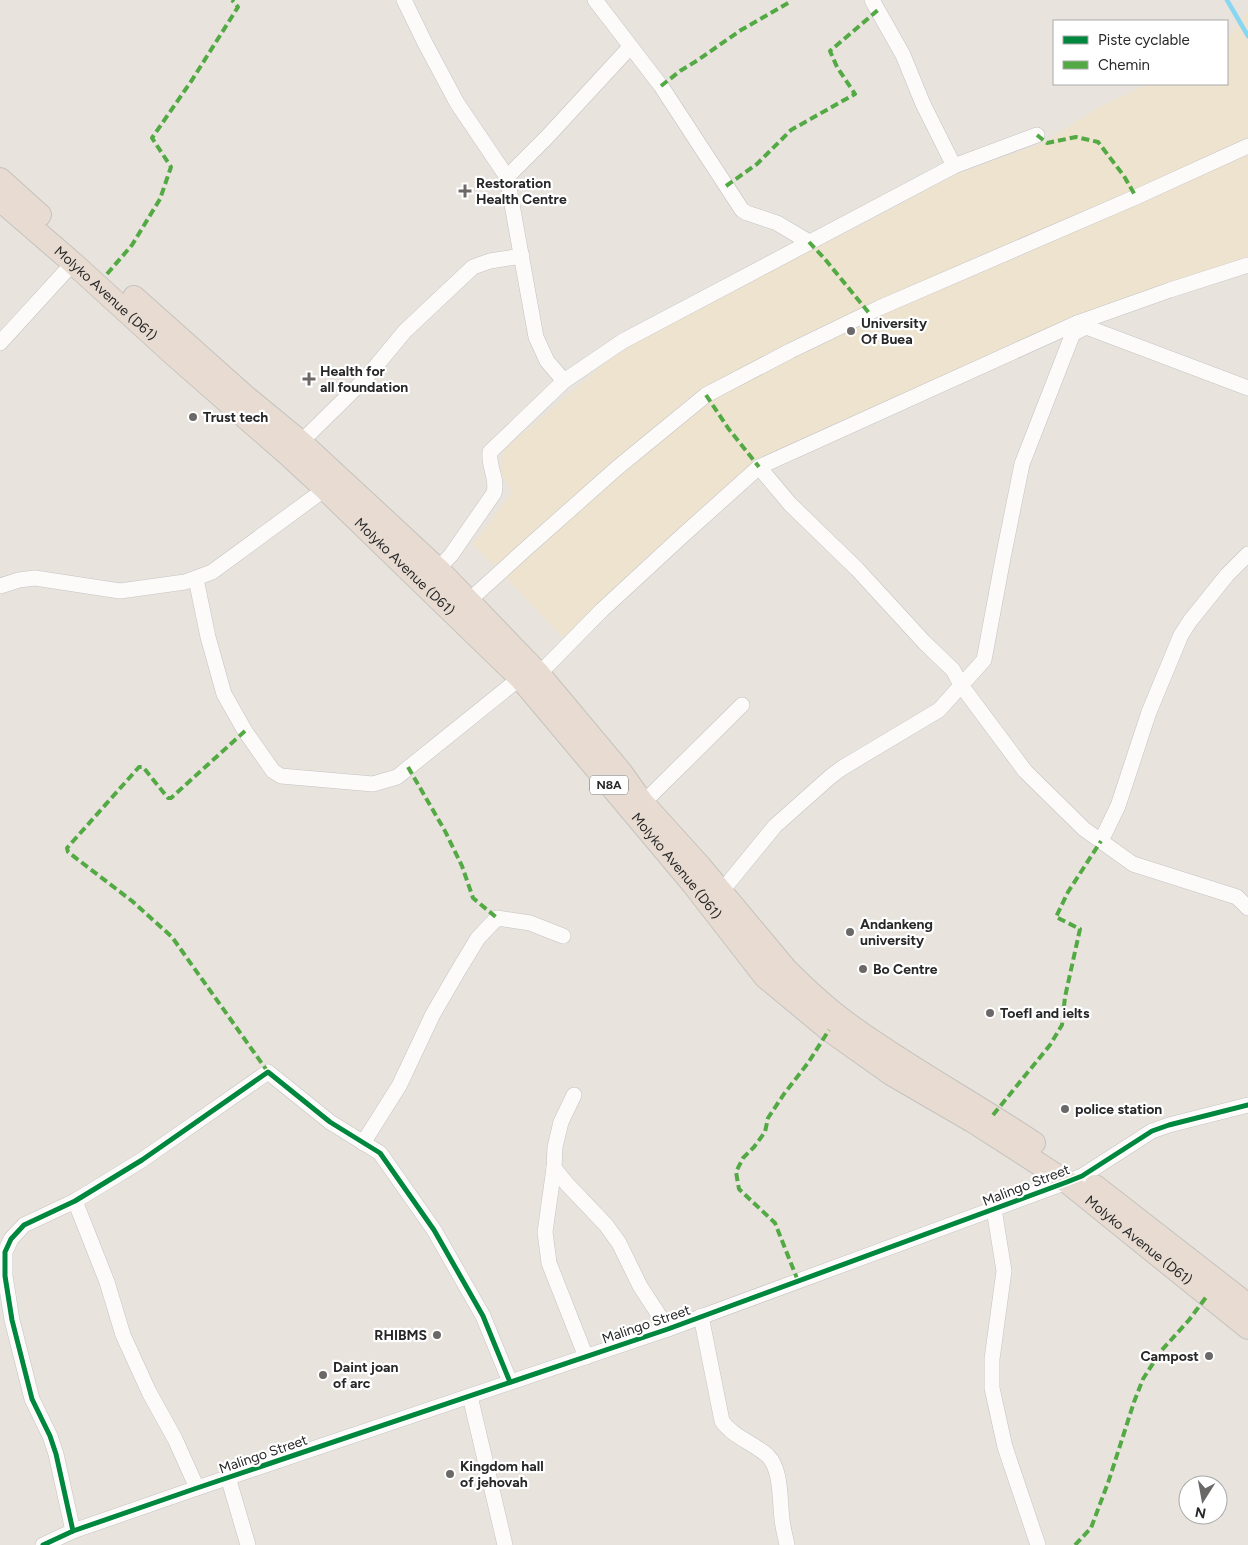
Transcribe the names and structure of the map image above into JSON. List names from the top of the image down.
{
  "streets": {
    "highway": ["Molyko Avenue (D61)", "N8A"],
    "street": ["Malingo Street"]
  },
  "crossings": [
    ["Molyko Avenue (D61)", "Malingo Street"]
  ],
  "places": {
    "health": ["Restoration Health Centre", "Health for all foundation"],
    "other": [
      "University Of Buea",
      "Trust tech",
      "Andankeng university",
      "Bo Centre",
      "Toefl and ielts",
      "police station",
      "RHIBMS",
      "Campost",
      "Daint joan of arc",
      "Kingdom hall of jehovah"
    ]
  },
  "legend": ["Piste cyclable", "Chemin"],
  "north": "bottom"
}
